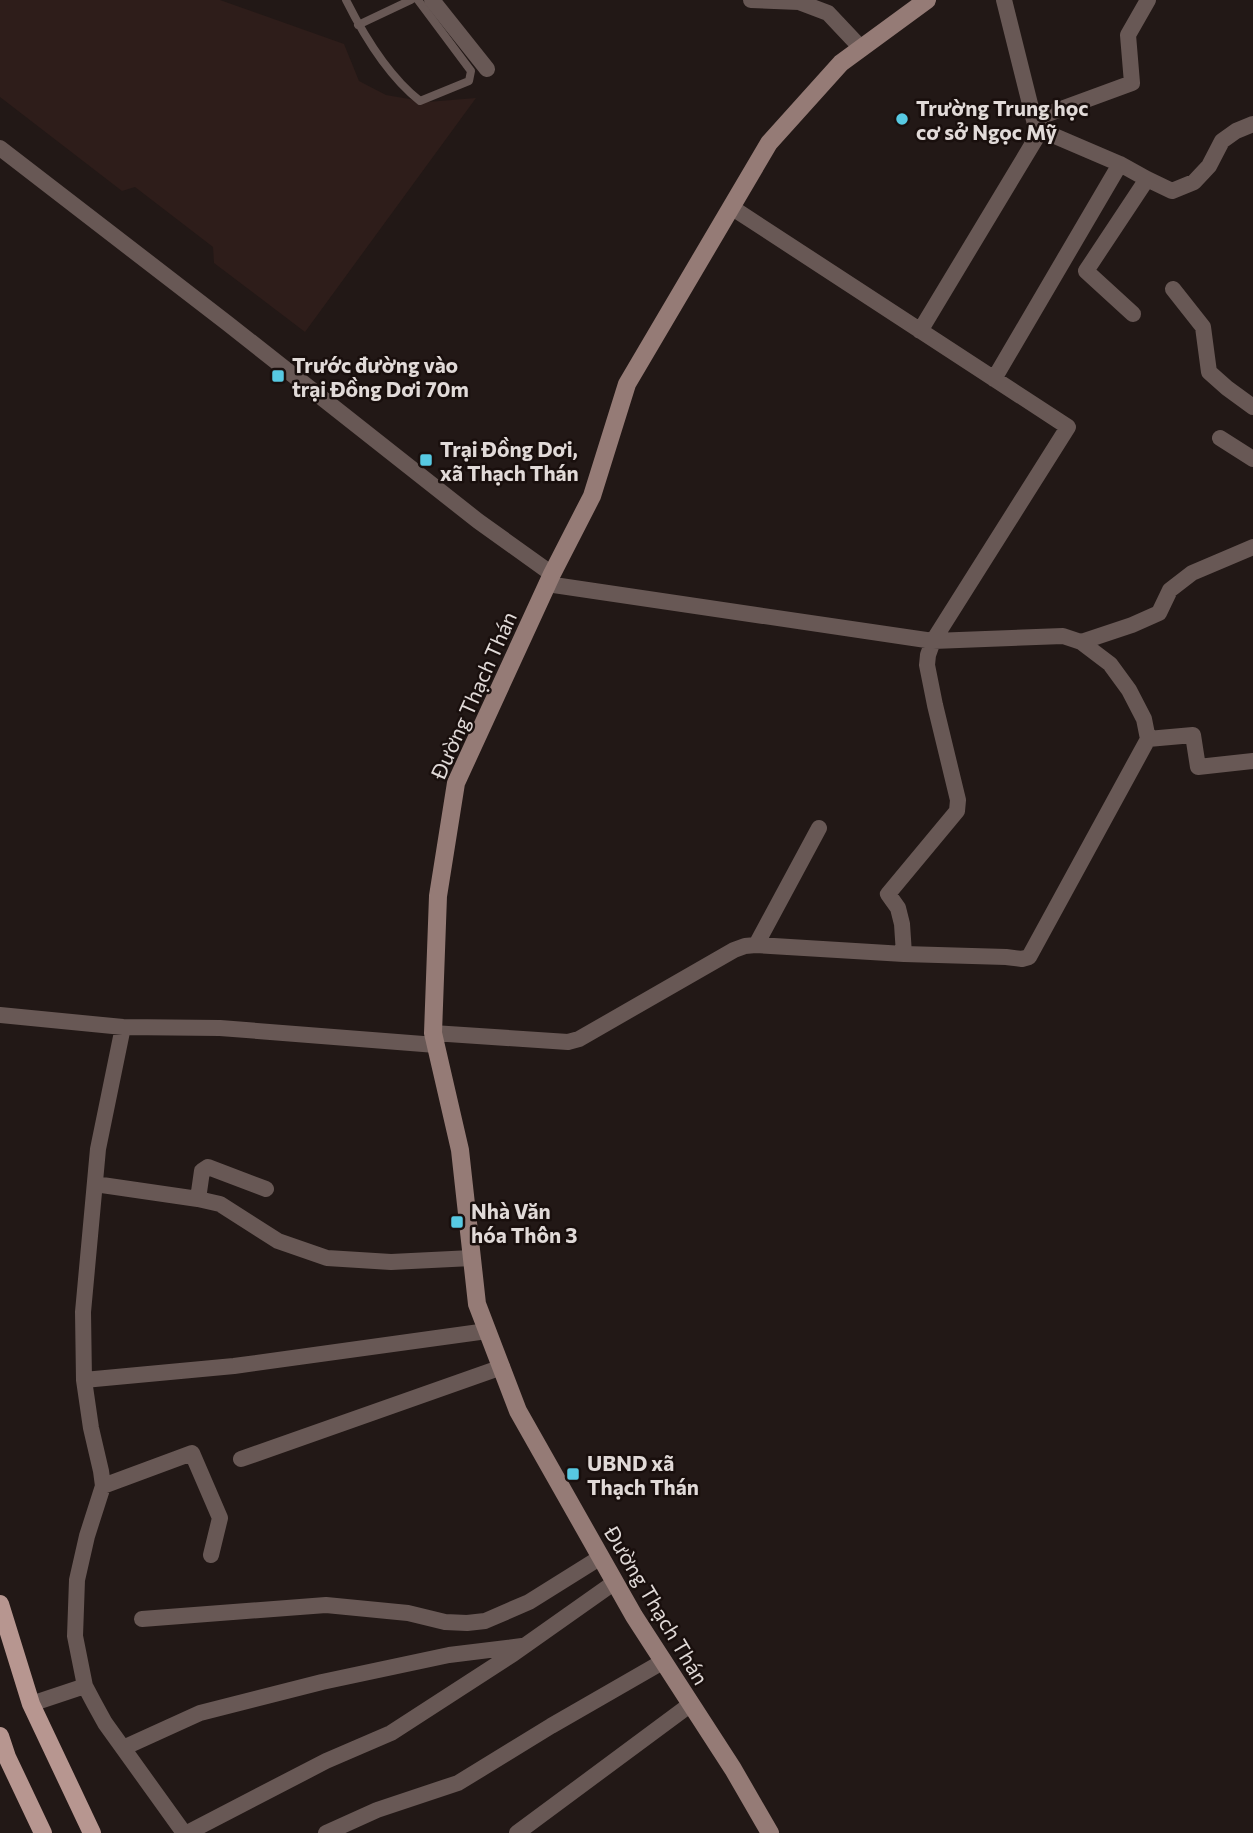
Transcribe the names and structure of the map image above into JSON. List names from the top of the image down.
{
  "streets": {
    "street": ["Đường Thạch Thán"]
  },
  "places": {
    "other": ["Trường Trung học cơ sở Ngọc Mỹ"],
    "transit": [
      "Trước đường vào trại Đồng Dơi 70m",
      "Trại Đồng Dơi, xã Thạch Thán",
      "Nhà Văn hóa Thôn 3",
      "UBND xã Thạch Thán"
    ]
  }
}
